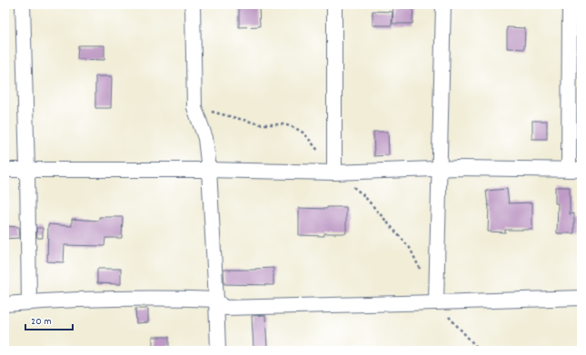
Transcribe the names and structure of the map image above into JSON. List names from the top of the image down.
{
  "scale_bar": "20 m"
}
